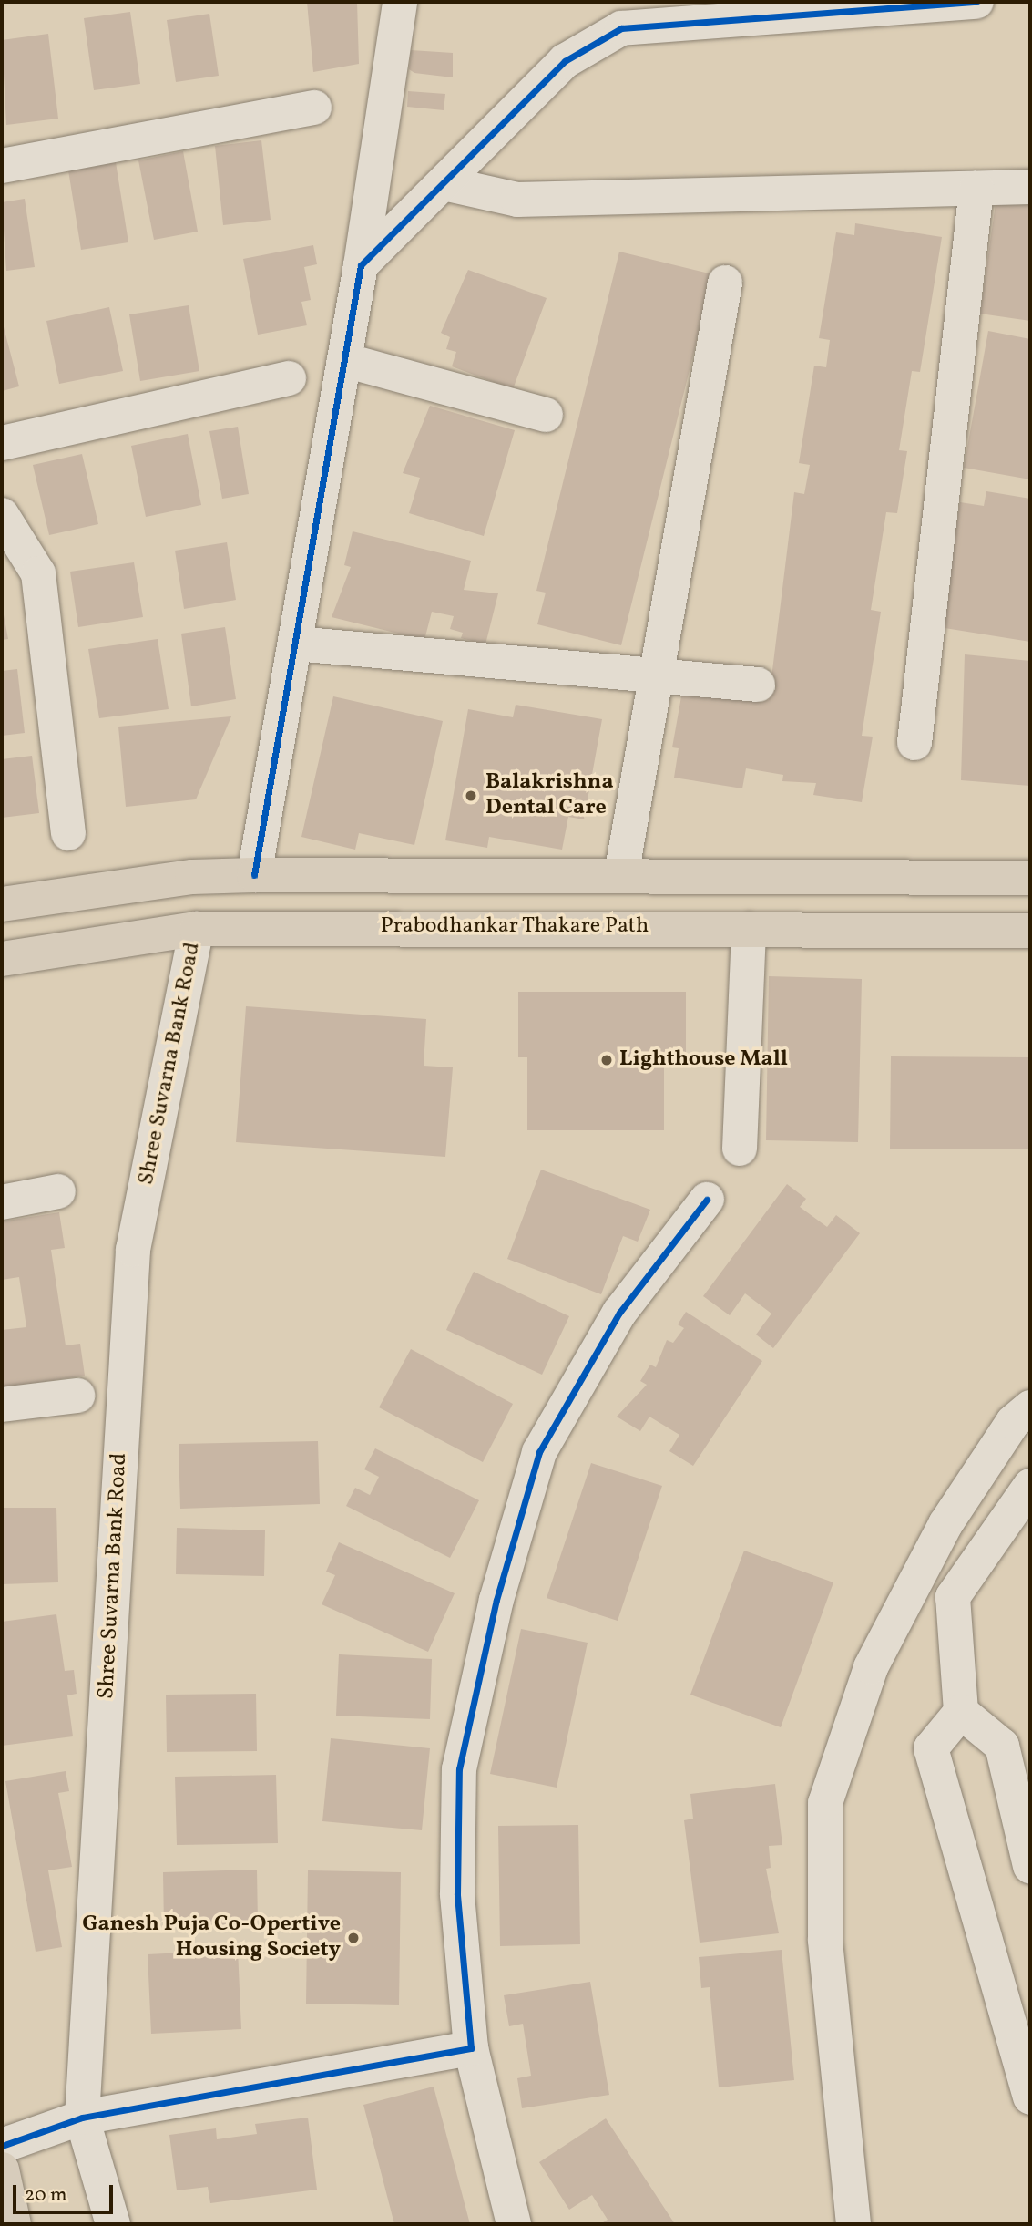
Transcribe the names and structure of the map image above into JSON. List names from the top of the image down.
{
  "streets": {
    "main road": ["Prabodhankar Thakare Path"],
    "street": ["Shree Suvarna Bank Road"]
  },
  "crossings": [
    ["Prabodhankar Thakare Path", "Shree Suvarna Bank Road"]
  ],
  "places": ["Balakrishna Dental Care", "Lighthouse Mall", "Ganesh Puja Co-Opertive Housing Society"],
  "scale_bar": "20 m"
}
